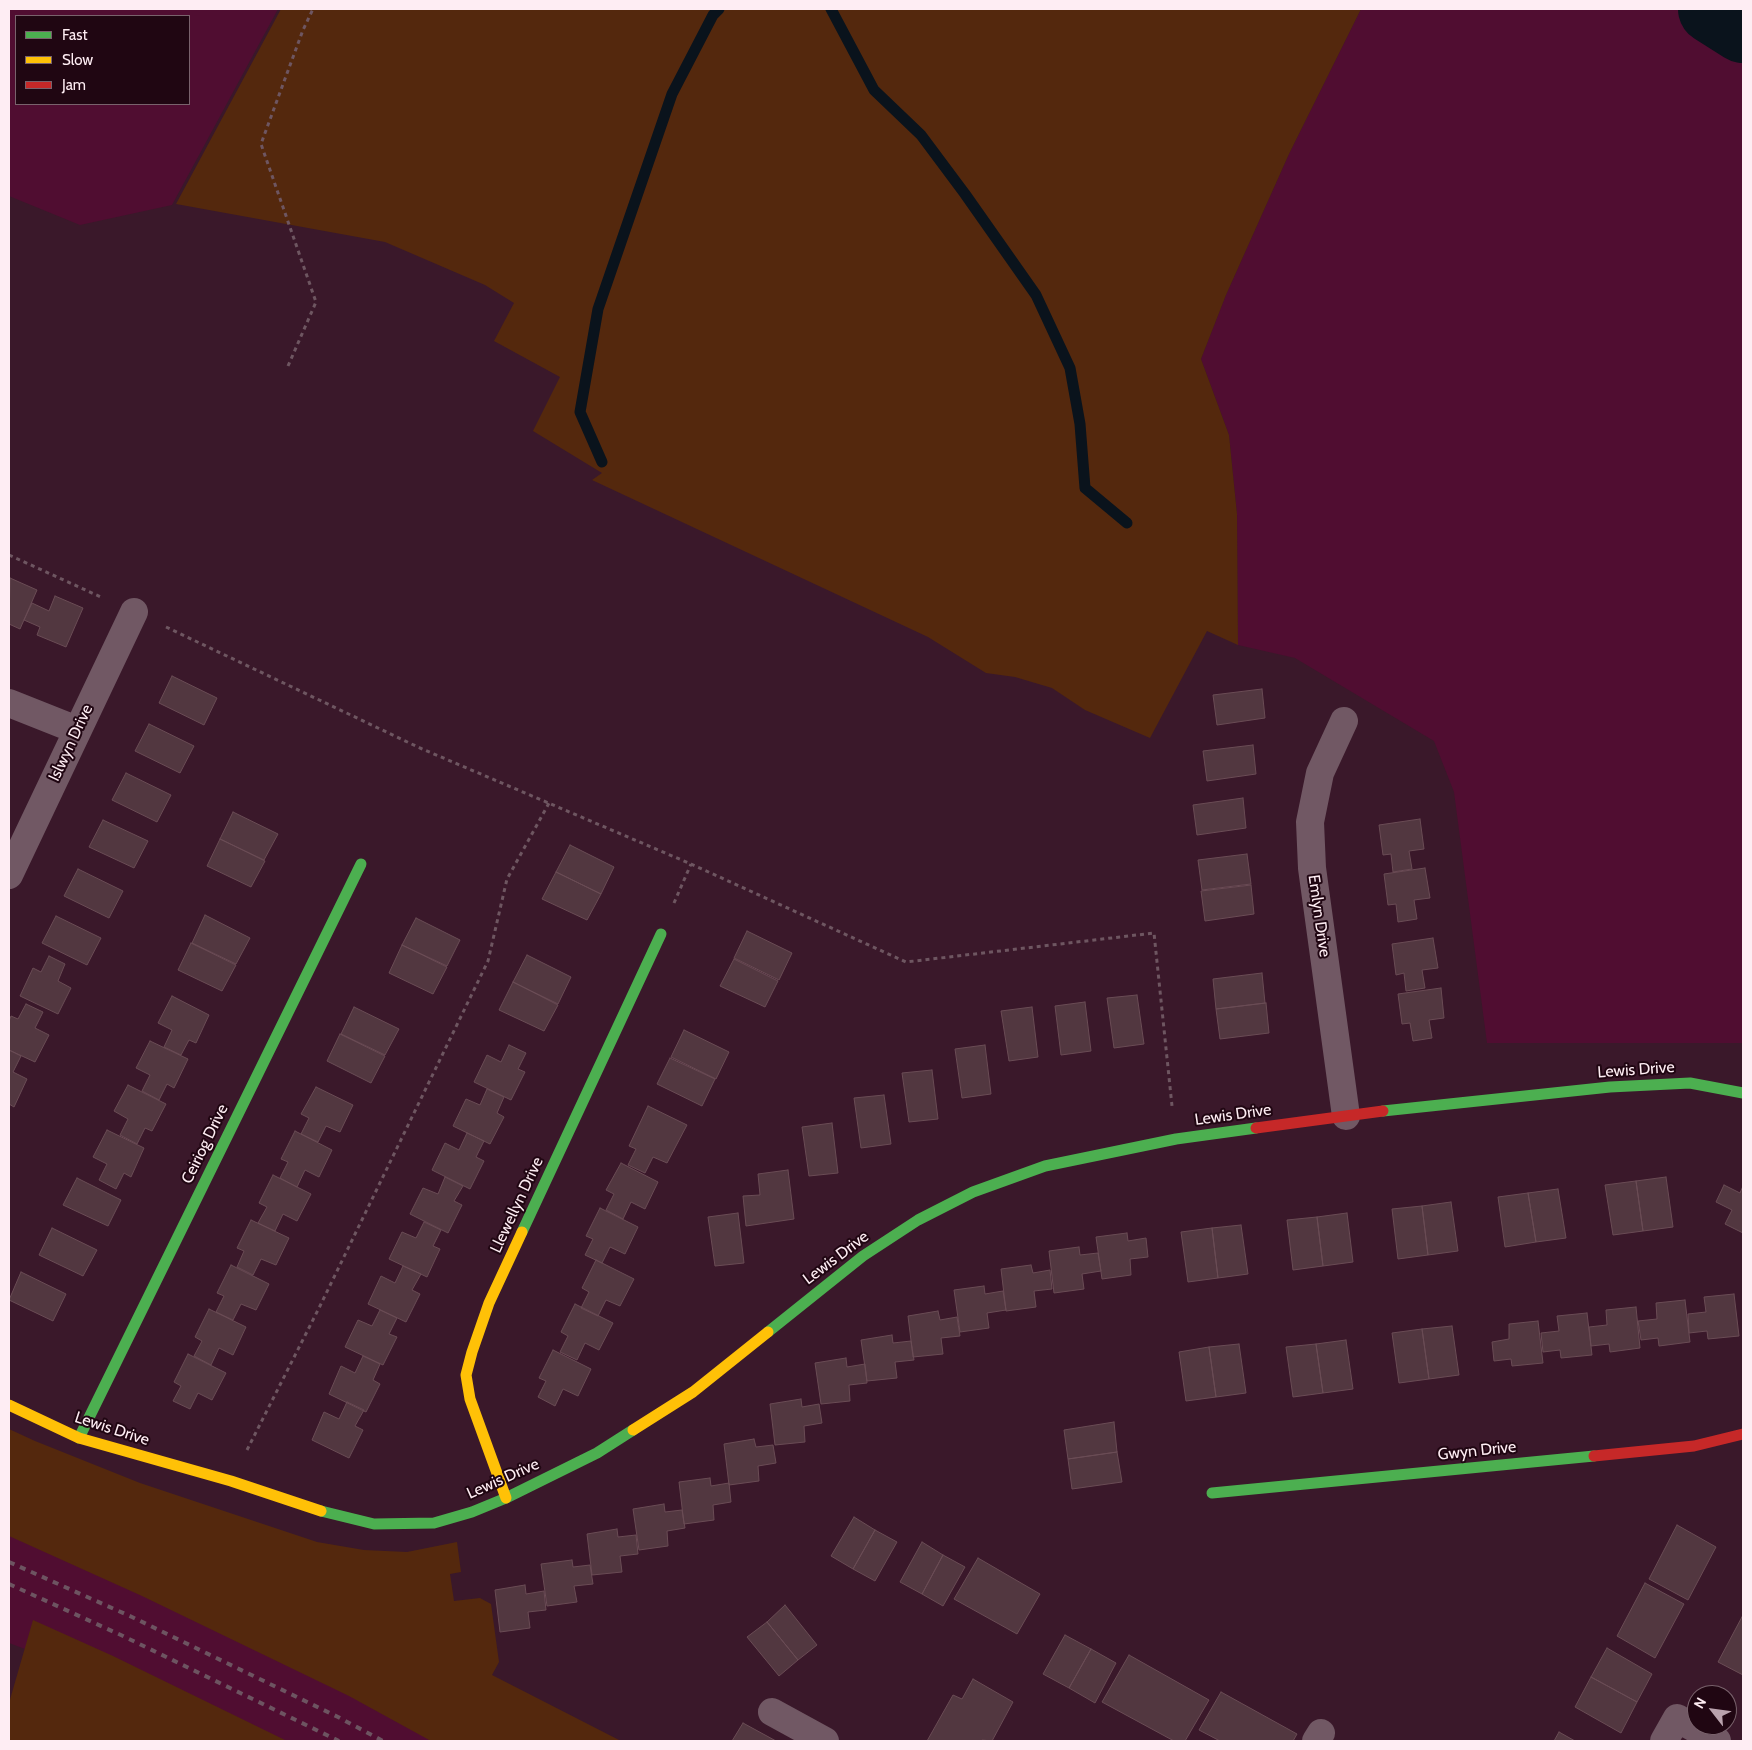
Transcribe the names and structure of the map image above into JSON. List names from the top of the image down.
{
  "streets": {
    "street": [
      "Islwyn Drive",
      "Emlyn Drive",
      "Lewis Drive",
      "Ceiriog Drive",
      "Llewellyn Drive",
      "Gwyn Drive"
    ]
  },
  "crossings": [
    ["Emlyn Drive", "Lewis Drive"],
    ["Lewis Drive", "Ceiriog Drive"],
    ["Lewis Drive", "Llewellyn Drive"]
  ],
  "legend": ["Fast", "Slow", "Jam"],
  "north": "top left"
}
